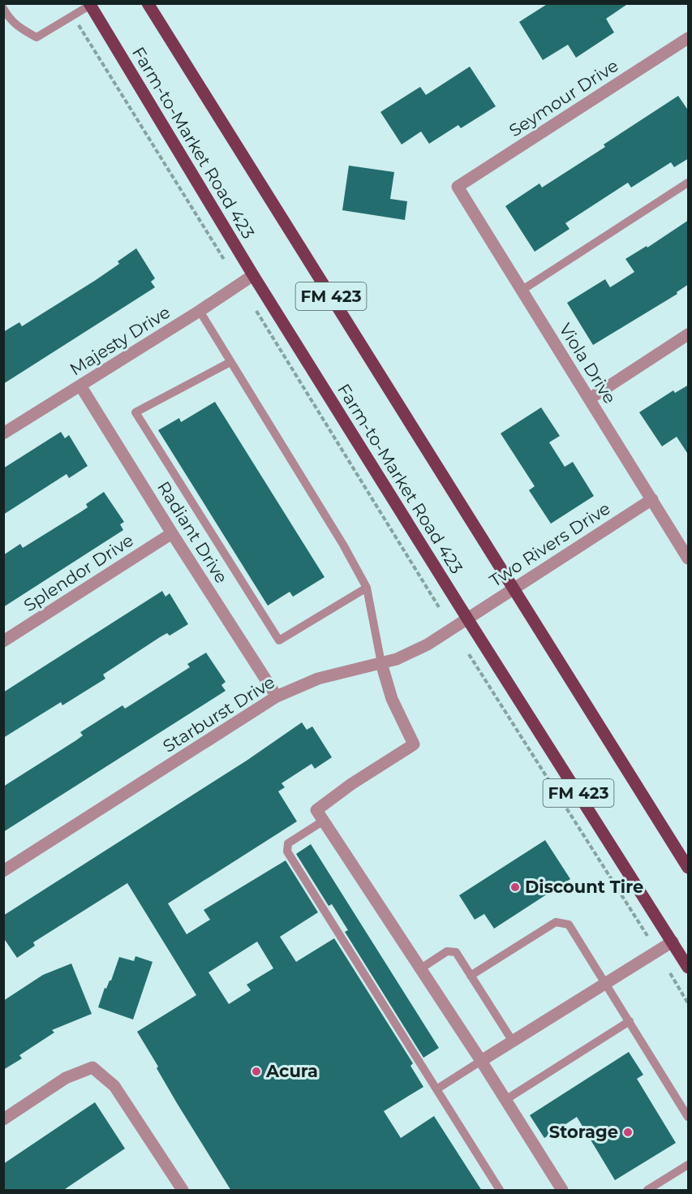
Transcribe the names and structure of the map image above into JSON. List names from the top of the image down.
{
  "streets": {
    "main road": ["Farm-to-Market Road 423", "FM 423"],
    "street": [
      "Seymour Drive",
      "Majesty Drive",
      "Viola Drive",
      "Radiant Drive",
      "Two Rivers Drive",
      "Splendor Drive",
      "Starburst Drive"
    ]
  },
  "crossings": [
    ["Seymour Drive", "Viola Drive"],
    ["Farm-to-Market Road 423", "Majesty Drive"],
    ["Farm-to-Market Road 423", "Two Rivers Drive"],
    ["Farm-to-Market Road 423", "Starburst Drive"],
    ["Majesty Drive", "Radiant Drive"],
    ["Viola Drive", "Two Rivers Drive"],
    ["Radiant Drive", "Splendor Drive"],
    ["Radiant Drive", "Starburst Drive"],
    ["Two Rivers Drive", "Starburst Drive"]
  ],
  "places": ["Discount Tire", "Acura", "Storage"]
}
